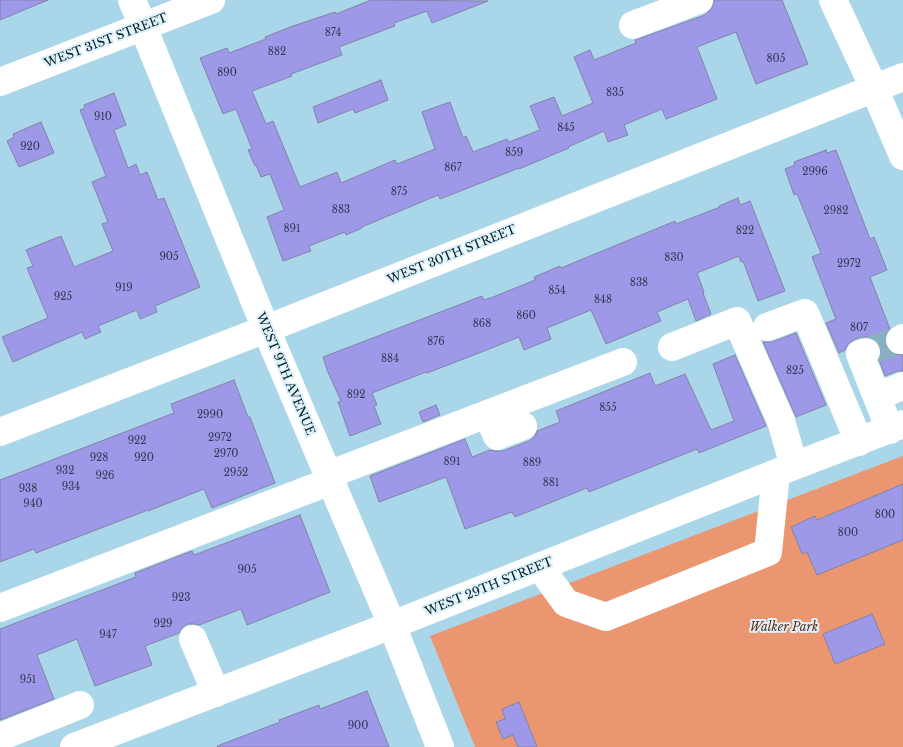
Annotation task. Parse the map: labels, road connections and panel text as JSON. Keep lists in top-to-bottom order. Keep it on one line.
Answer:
{"streets":{"street":["WEST 31ST STREET","WEST 30TH STREET","WEST 9TH AVENUE","WEST 29TH STREET"]},"crossings":[["WEST 31ST STREET","WEST 9TH AVENUE"],["WEST 30TH STREET","WEST 9TH AVENUE"],["WEST 9TH AVENUE","WEST 29TH STREET"]],"parks":["Walker Park"],"house_numbers":["874","882","805","890","835","910","845","920","859","867","2996","875","883","2982","891","822","905","830","2972","838","919","854","925","848","860","868","807","876","884","825","892","855","2990","2972","922","2970","928","920","891","889","932","2952","926","881","934","938","940","800","800","905","923","929","947","951","900"]}
